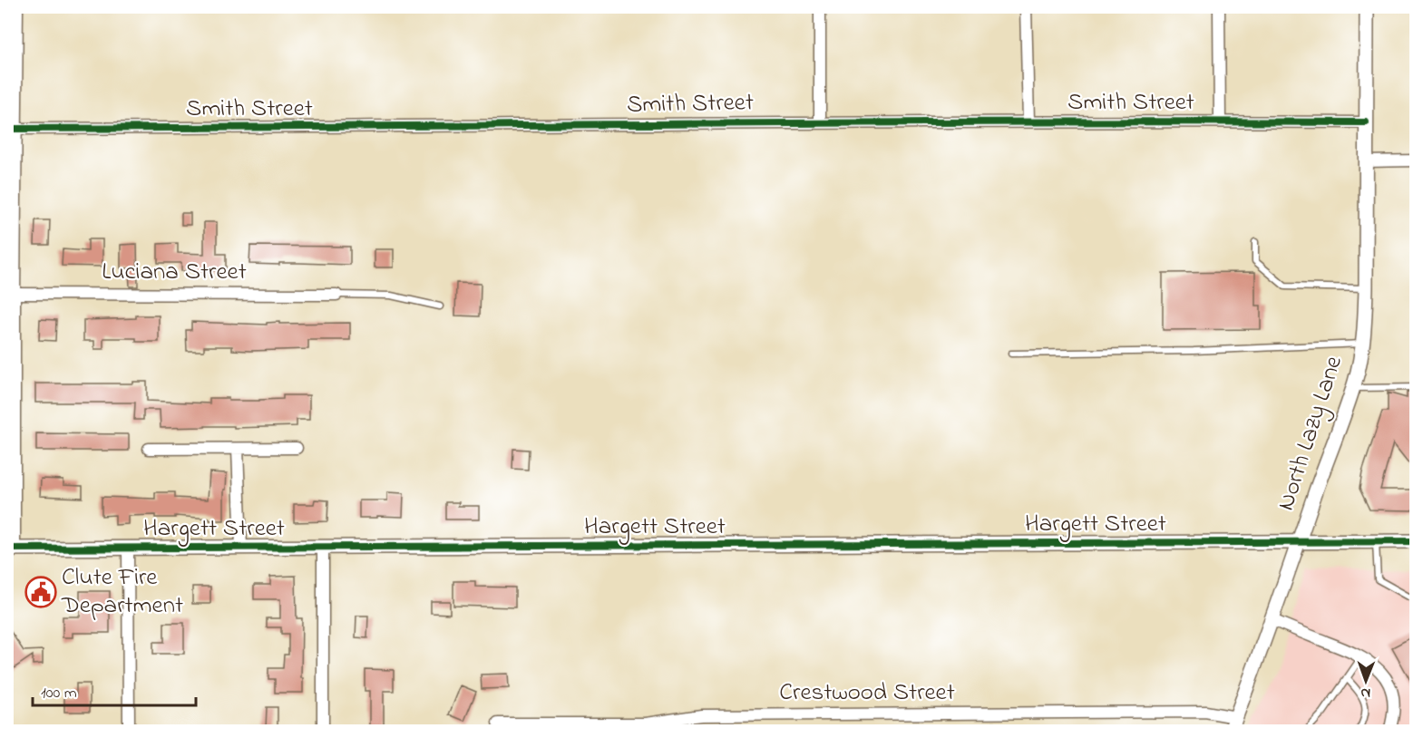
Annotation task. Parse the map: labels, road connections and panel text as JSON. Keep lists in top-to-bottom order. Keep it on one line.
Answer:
{"streets":{"street":["Smith Street","Luciana Street","North Lazy Lane","Hargett Street","Crestwood Street"]},"crossings":[["Smith Street","North Lazy Lane"],["North Lazy Lane","Hargett Street"],["North Lazy Lane","Crestwood Street"]],"places":{"public building":["Clute Fire Department"]},"scale_bar":"100 m","north":"bottom"}
